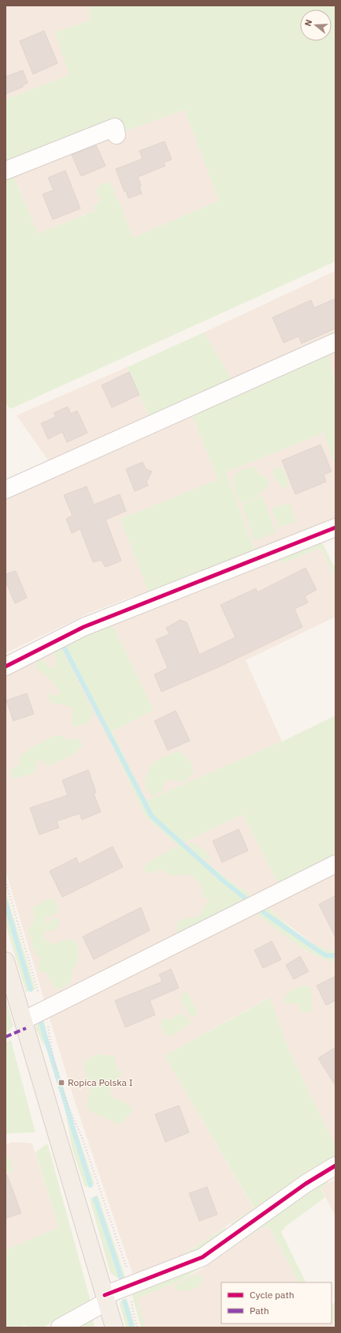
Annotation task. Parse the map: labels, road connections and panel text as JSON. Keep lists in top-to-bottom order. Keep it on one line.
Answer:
{"places":{"transit":["Ropica Polska I"]},"legend":["Cycle path","Path"],"north":"left"}
